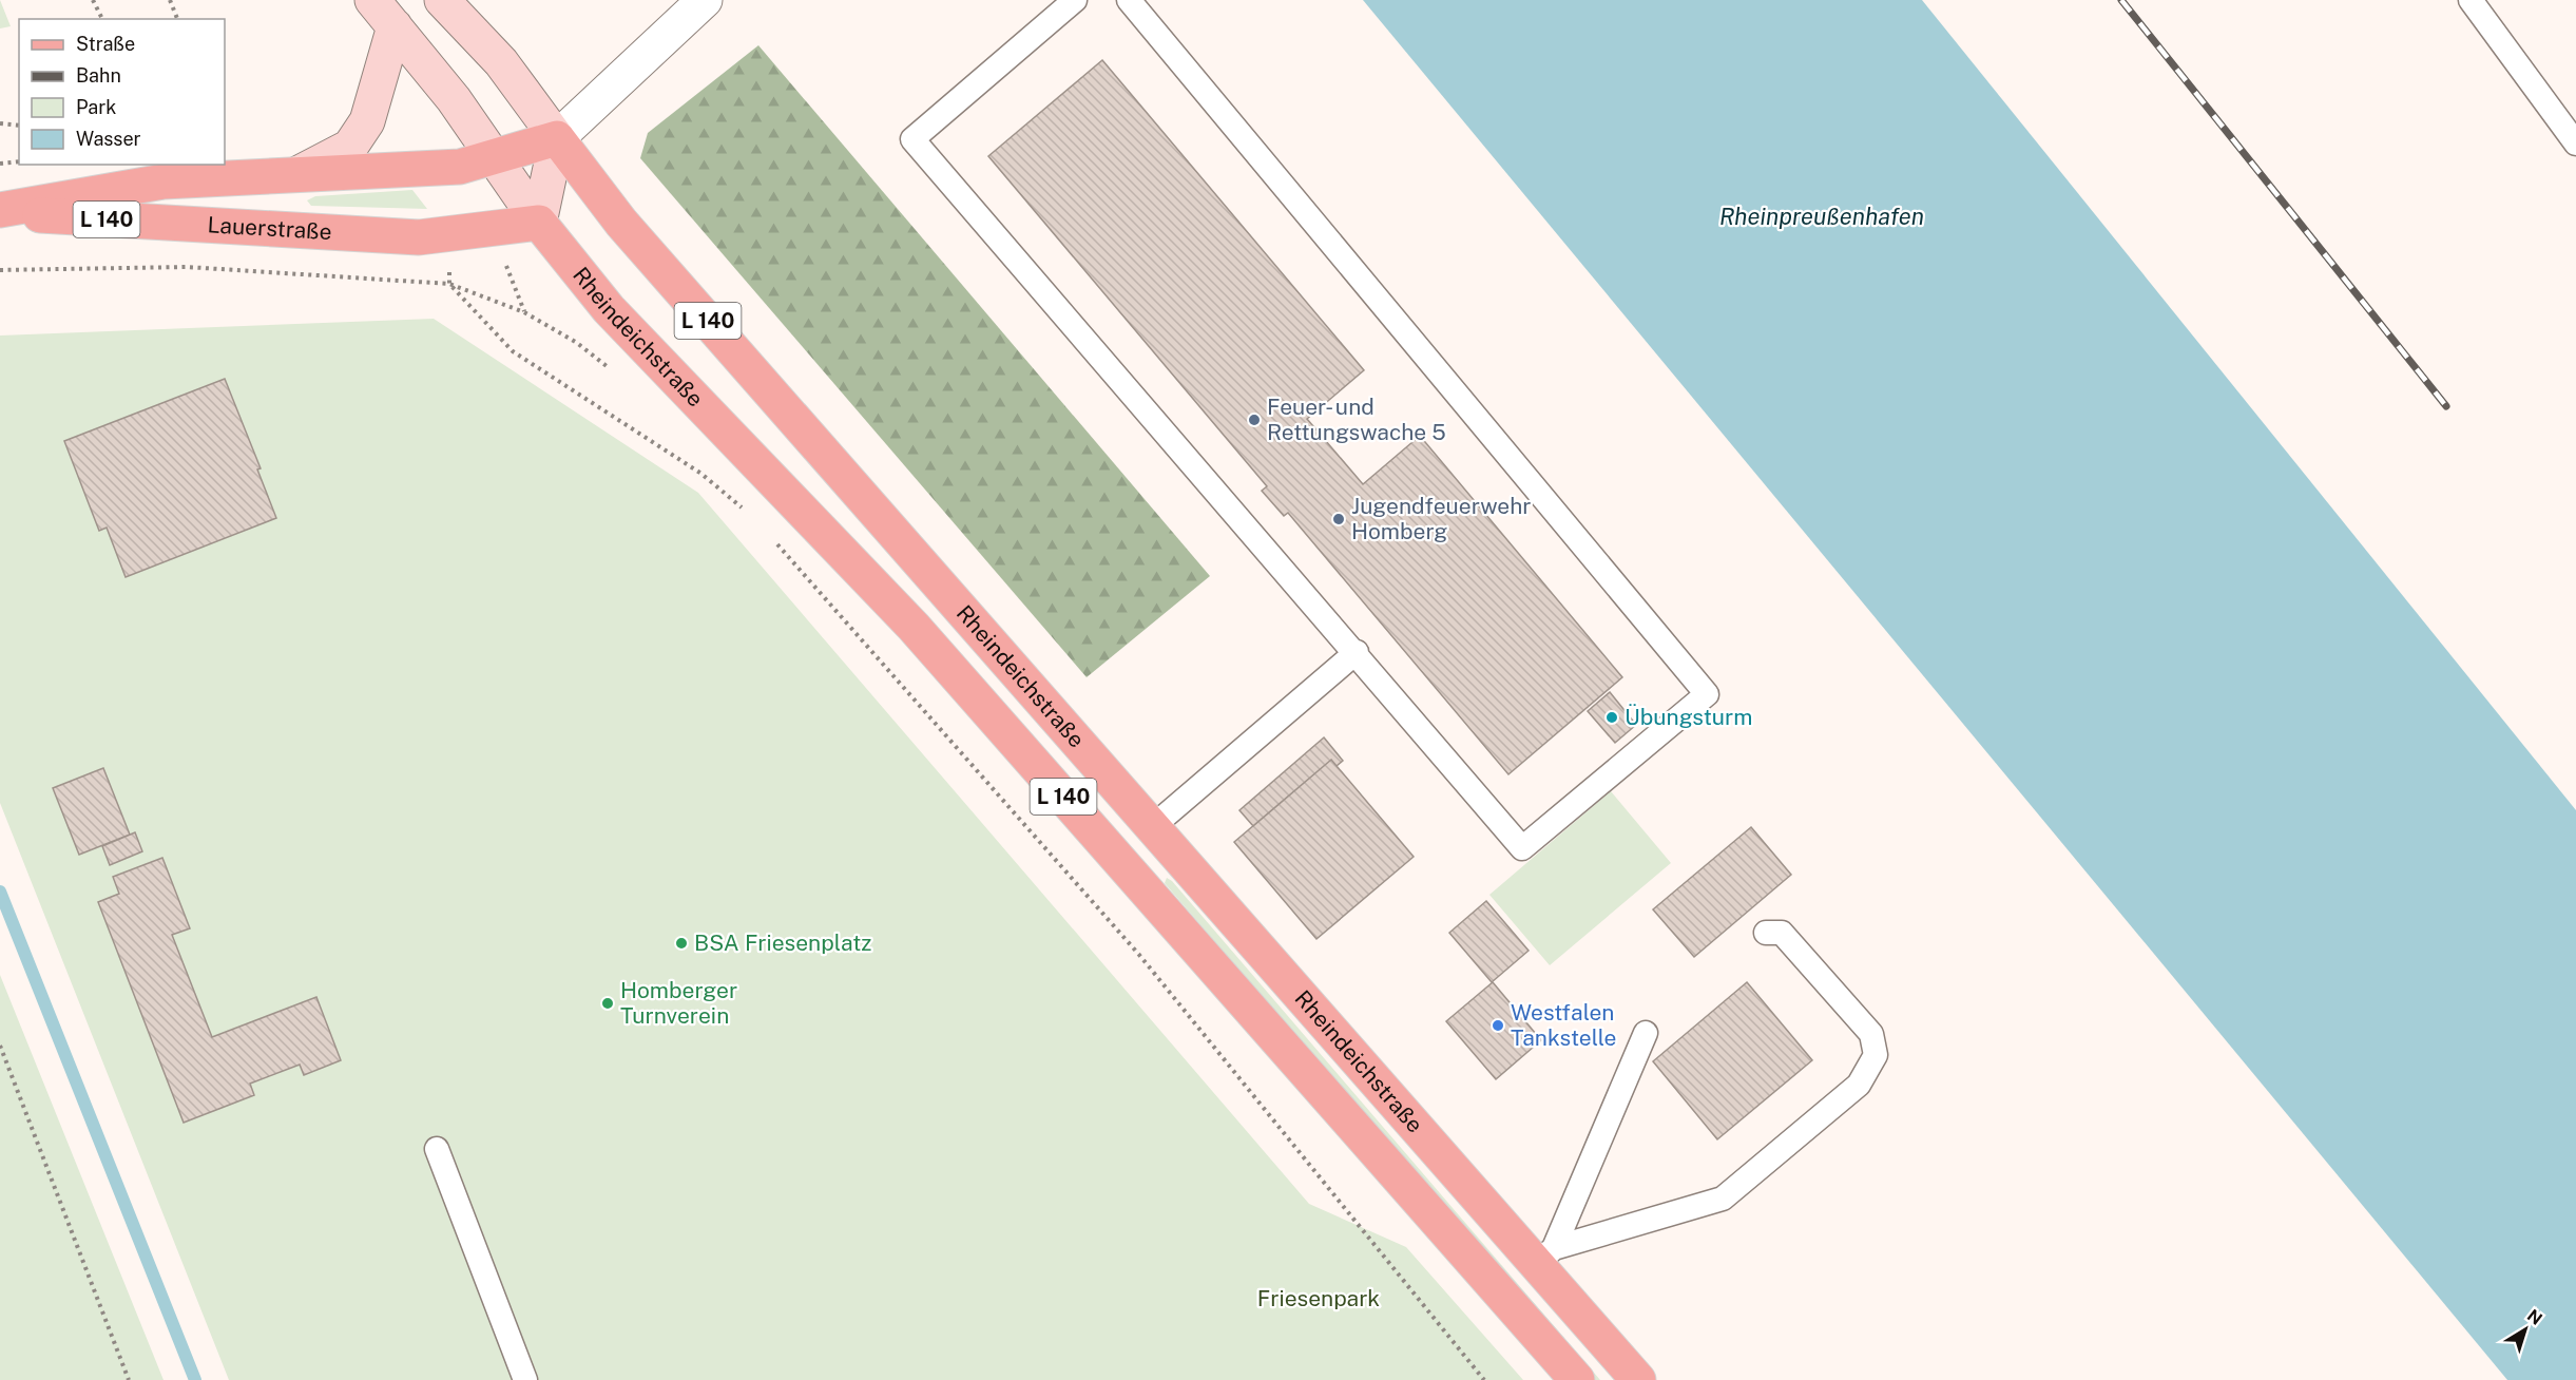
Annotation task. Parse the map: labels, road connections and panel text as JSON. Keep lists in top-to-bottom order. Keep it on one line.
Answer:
{"streets":{"main road":["L 140","Lauerstraße","Rheindeichstraße"]},"crossings":[["L 140","Lauerstraße"],["L 140","Rheindeichstraße"],["Lauerstraße","Rheindeichstraße"]],"water":["Rheinpreußenhafen"],"parks":["Friesenpark"],"places":["Feuer- und Rettungswache 5","Jugendfeuerwehr Homberg","Übungsturm","BSA Friesenplatz","Homberger Turnverein","Westfalen Tankstelle"],"legend":["Straße","Bahn","Park","Wasser"],"north":"top right"}
